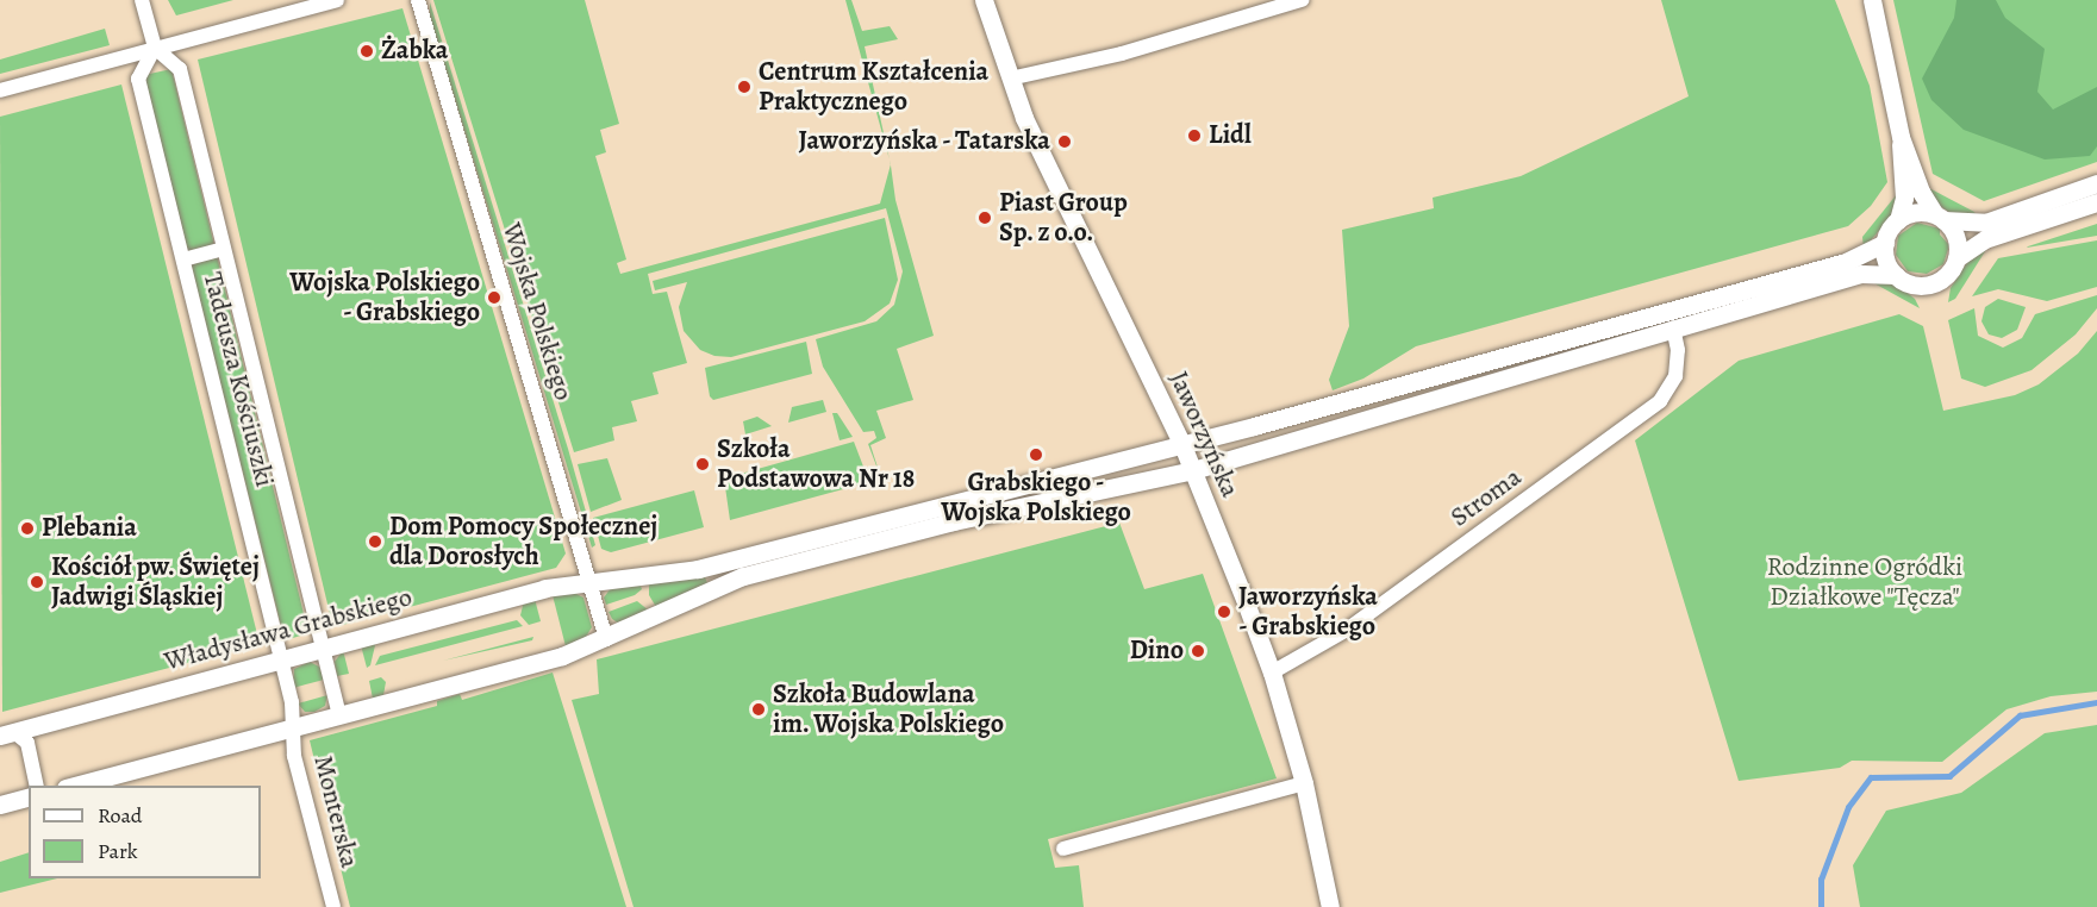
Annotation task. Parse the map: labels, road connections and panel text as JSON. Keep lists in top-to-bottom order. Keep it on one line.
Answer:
{"streets":{"street":["Wojska Polskiego","Tadeusza Kościuszki","Jaworzyńska","Stroma","Władysława Grabskiego","Monterska"]},"crossings":[["Wojska Polskiego","Władysława Grabskiego"],["Tadeusza Kościuszki","Władysława Grabskiego"],["Tadeusza Kościuszki","Monterska"],["Jaworzyńska","Stroma"],["Jaworzyńska","Władysława Grabskiego"]],"parks":["Rodzinne Ogródki Działkowe \"Tęcza\""],"places":["Żabka","Centrum Kształcenia Praktycznego","Lidl","Jaworzyńska - Tatarska","Piast Group Sp. z o.o.","Wojska Polskiego - Grabskiego","Grabskiego - Wojska Polskiego","Szkoła Podstawowa Nr 18","Plebania","Dom Pomocy Społecznej dla Dorosłych","Kościół pw. Świętej Jadwigi Śląskiej","Jaworzyńska - Grabskiego","Dino","Szkoła Budowlana im. Wojska Polskiego"],"legend":["Road","Park"]}
